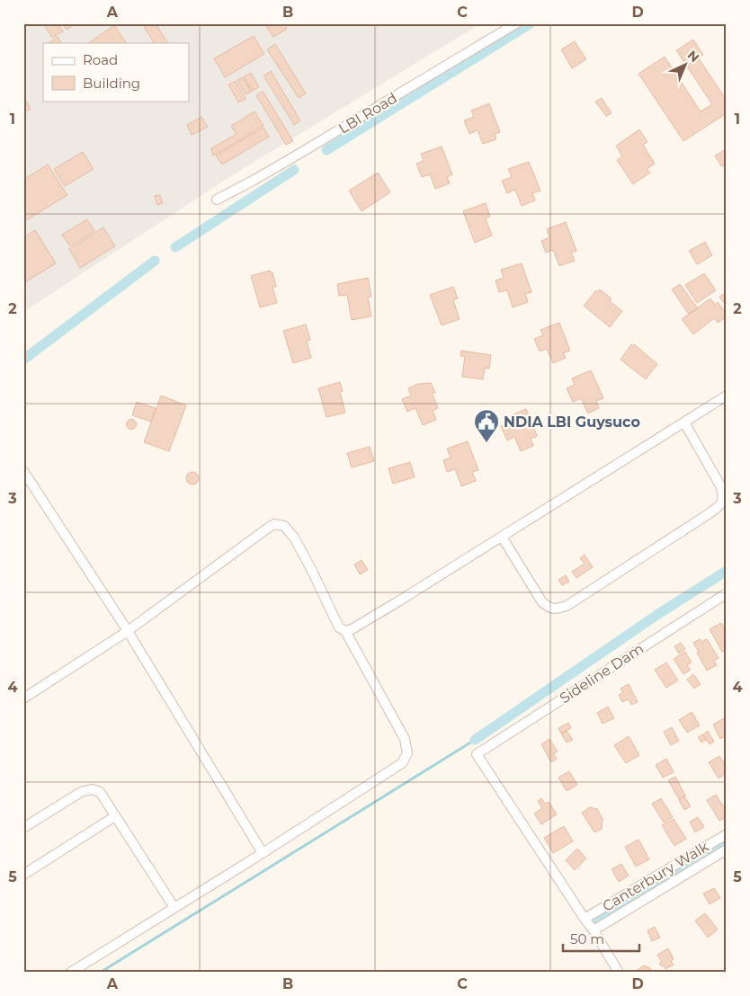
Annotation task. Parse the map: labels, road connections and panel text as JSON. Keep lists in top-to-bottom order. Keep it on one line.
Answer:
{"streets":{"street":["LBI Road","Sideline Dam","Canterbury Walk"]},"crossings":[["Sideline Dam","Canterbury Walk"]],"places":{"public building":["NDIA LBI Guysuco"]},"legend":["Road","Building"],"scale_bar":"50 m","north":"top right","grid":{"columns":["A","B","C","D"],"rows":["1","2","3","4","5"]}}
